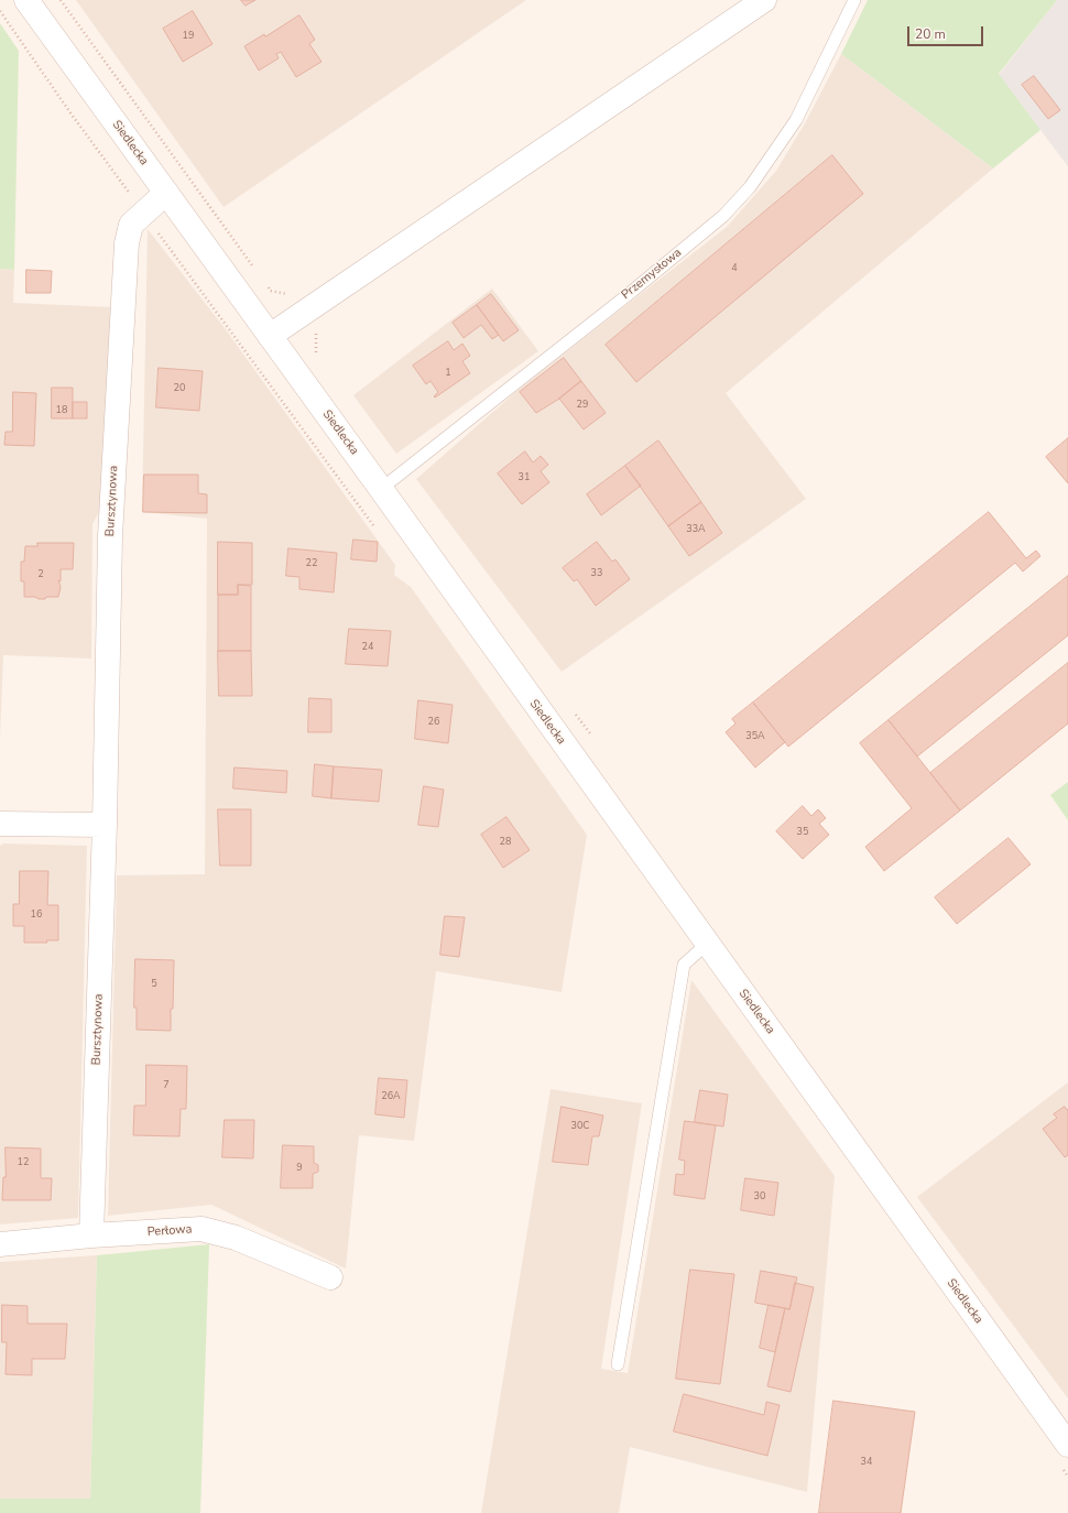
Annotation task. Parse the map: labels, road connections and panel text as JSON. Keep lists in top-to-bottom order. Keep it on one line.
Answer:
{"streets":{"street":["Siedlecka","Bursztynowa","Perłowa"],"lane":["Przemysłowa"]},"crossings":[["Siedlecka","Przemysłowa"],["Siedlecka","Bursztynowa"],["Bursztynowa","Perłowa"]],"house_numbers":["19","4","1","20","29","18","31","33A","22","33","2","24","26","35A","35","28","16","5","7","26A","30C","12","9","30","34"],"scale_bar":"20 m"}
